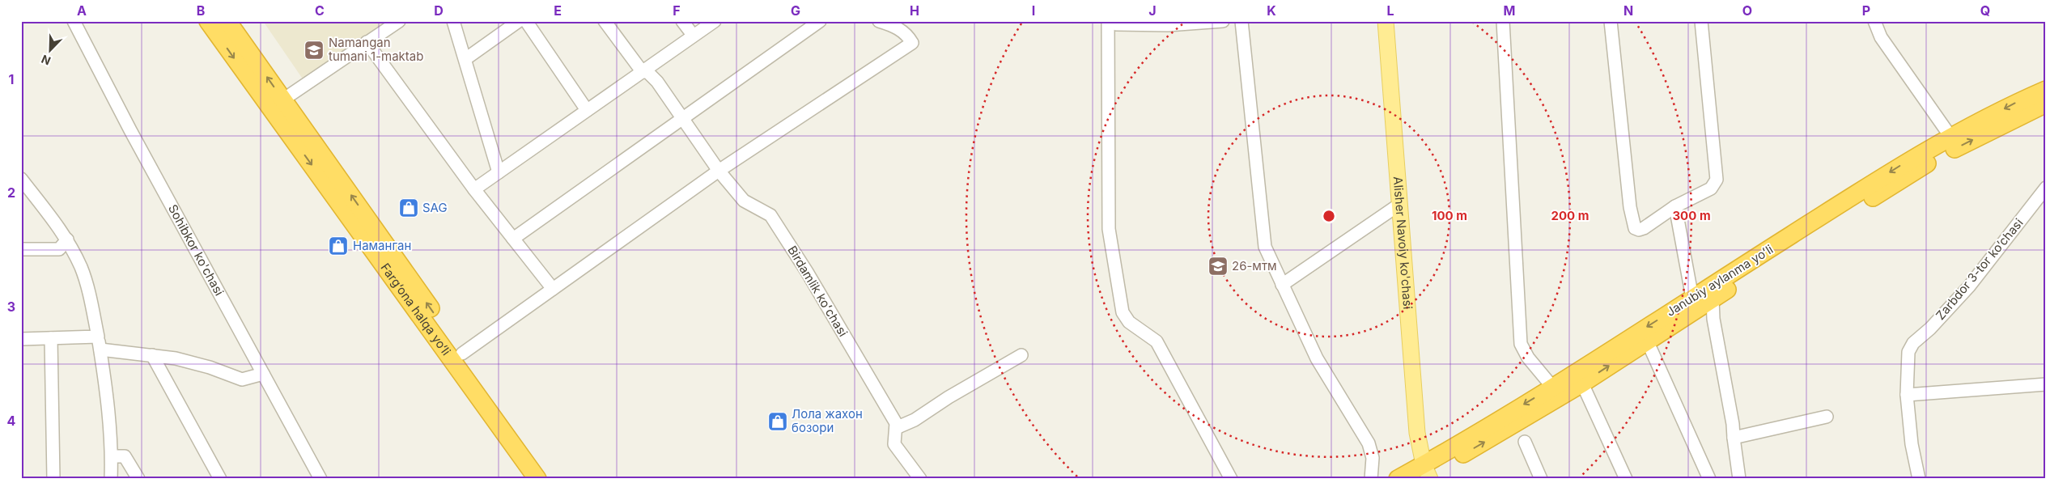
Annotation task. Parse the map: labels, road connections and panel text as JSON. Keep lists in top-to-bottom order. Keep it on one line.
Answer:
{"streets":{"highway":["Janubiy aylanma yoʻli","Farg‘ona halqa yo‘li"],"main road":["Alisher Navoiy ko'chasi"],"street":["Sohibkor ko'chasi","Zarbdor 3-tor koʼchasi","Birdamlik koʻchasi"]},"crossings":[["Alisher Navoiy ko'chasi","Janubiy aylanma yoʻli"]],"places":{"school or university":["Namangan tumani 1-maktab","26-мтм"],"shop":["SAG","Наманган","Лола жахон бозори"]},"north":"bottom left","grid":{"columns":["A","B","C","D","E","F","G","H","I","J","K","L","M","N","O","P","Q"],"rows":["1","2","3","4"]},"rings":["100 m","200 m","300 m"]}
